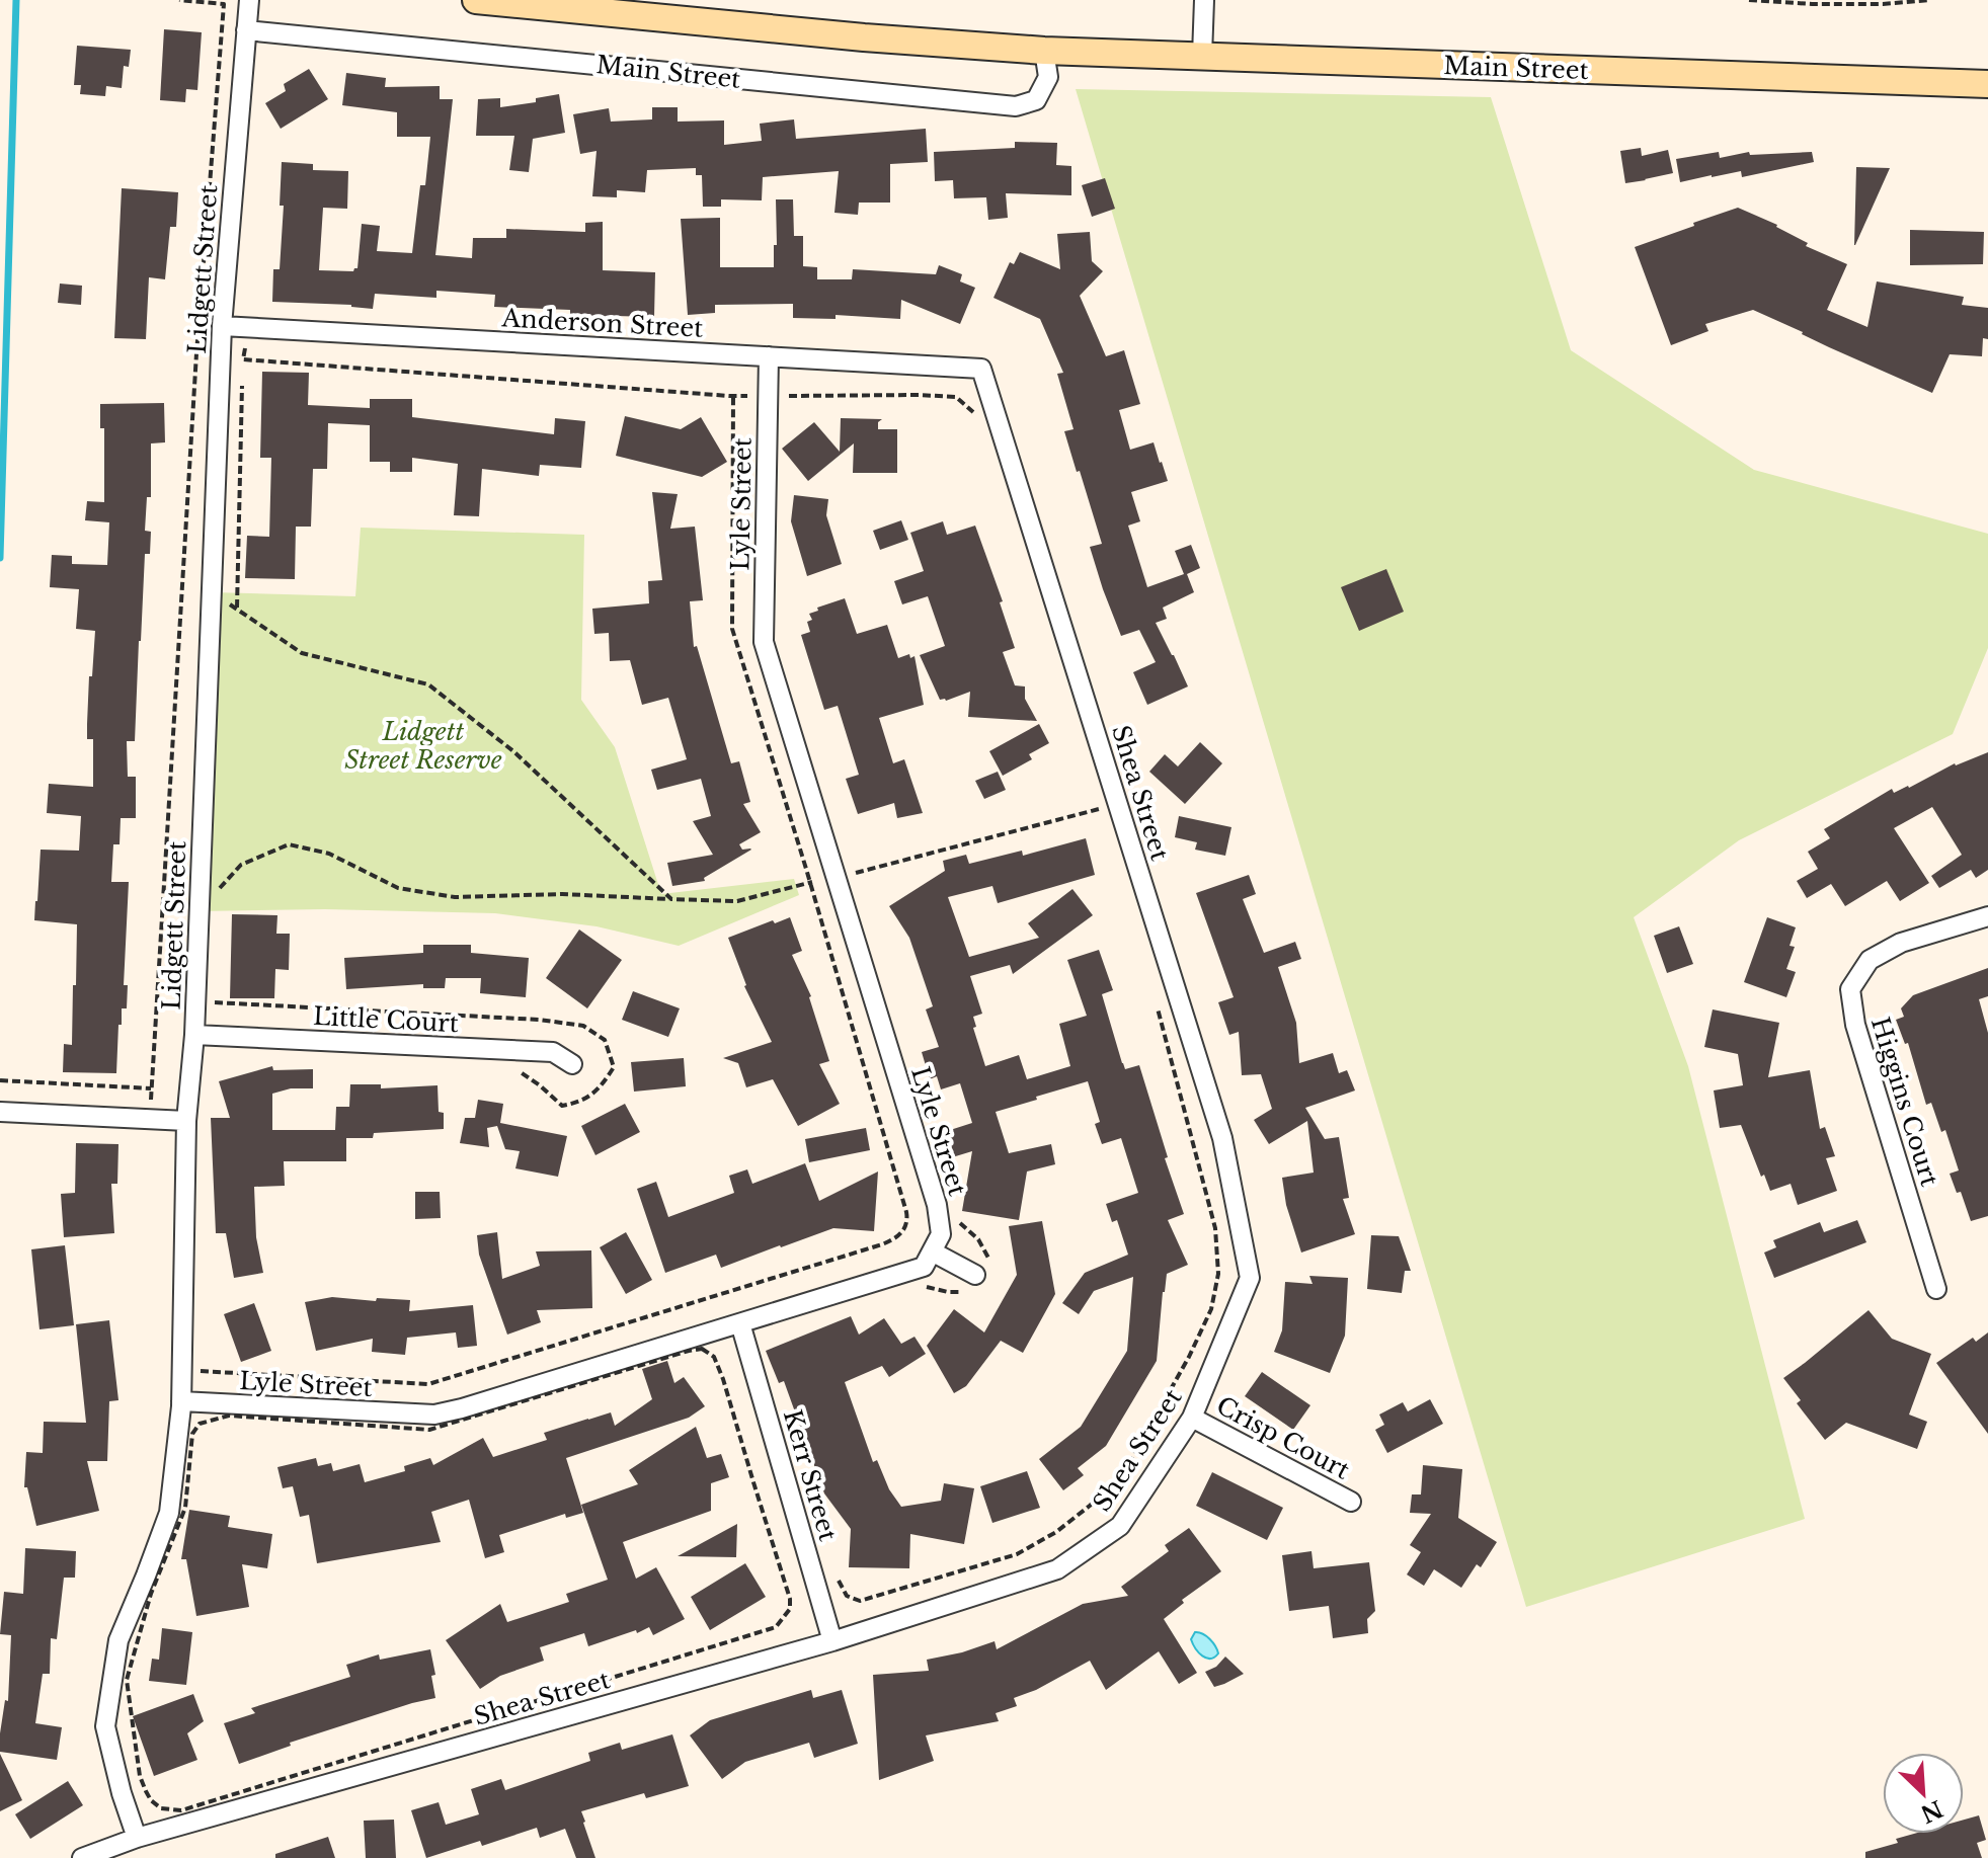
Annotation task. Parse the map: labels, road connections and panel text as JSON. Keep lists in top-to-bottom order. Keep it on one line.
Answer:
{"streets":{"main road":["Main Street"],"street":["Lidgett Street","Anderson Street","Lyle Street","Shea Street","Little Court","Higgins Court","Crisp Court","Kerr Street"]},"crossings":[["Main Street","Lidgett Street"],["Lidgett Street","Anderson Street"],["Lidgett Street","Lyle Street"],["Lidgett Street","Shea Street"],["Lidgett Street","Little Court"],["Anderson Street","Lyle Street"],["Anderson Street","Shea Street"],["Lyle Street","Kerr Street"],["Shea Street","Crisp Court"],["Shea Street","Kerr Street"]],"parks":["Lidgett Street Reserve"],"north":"bottom right"}
